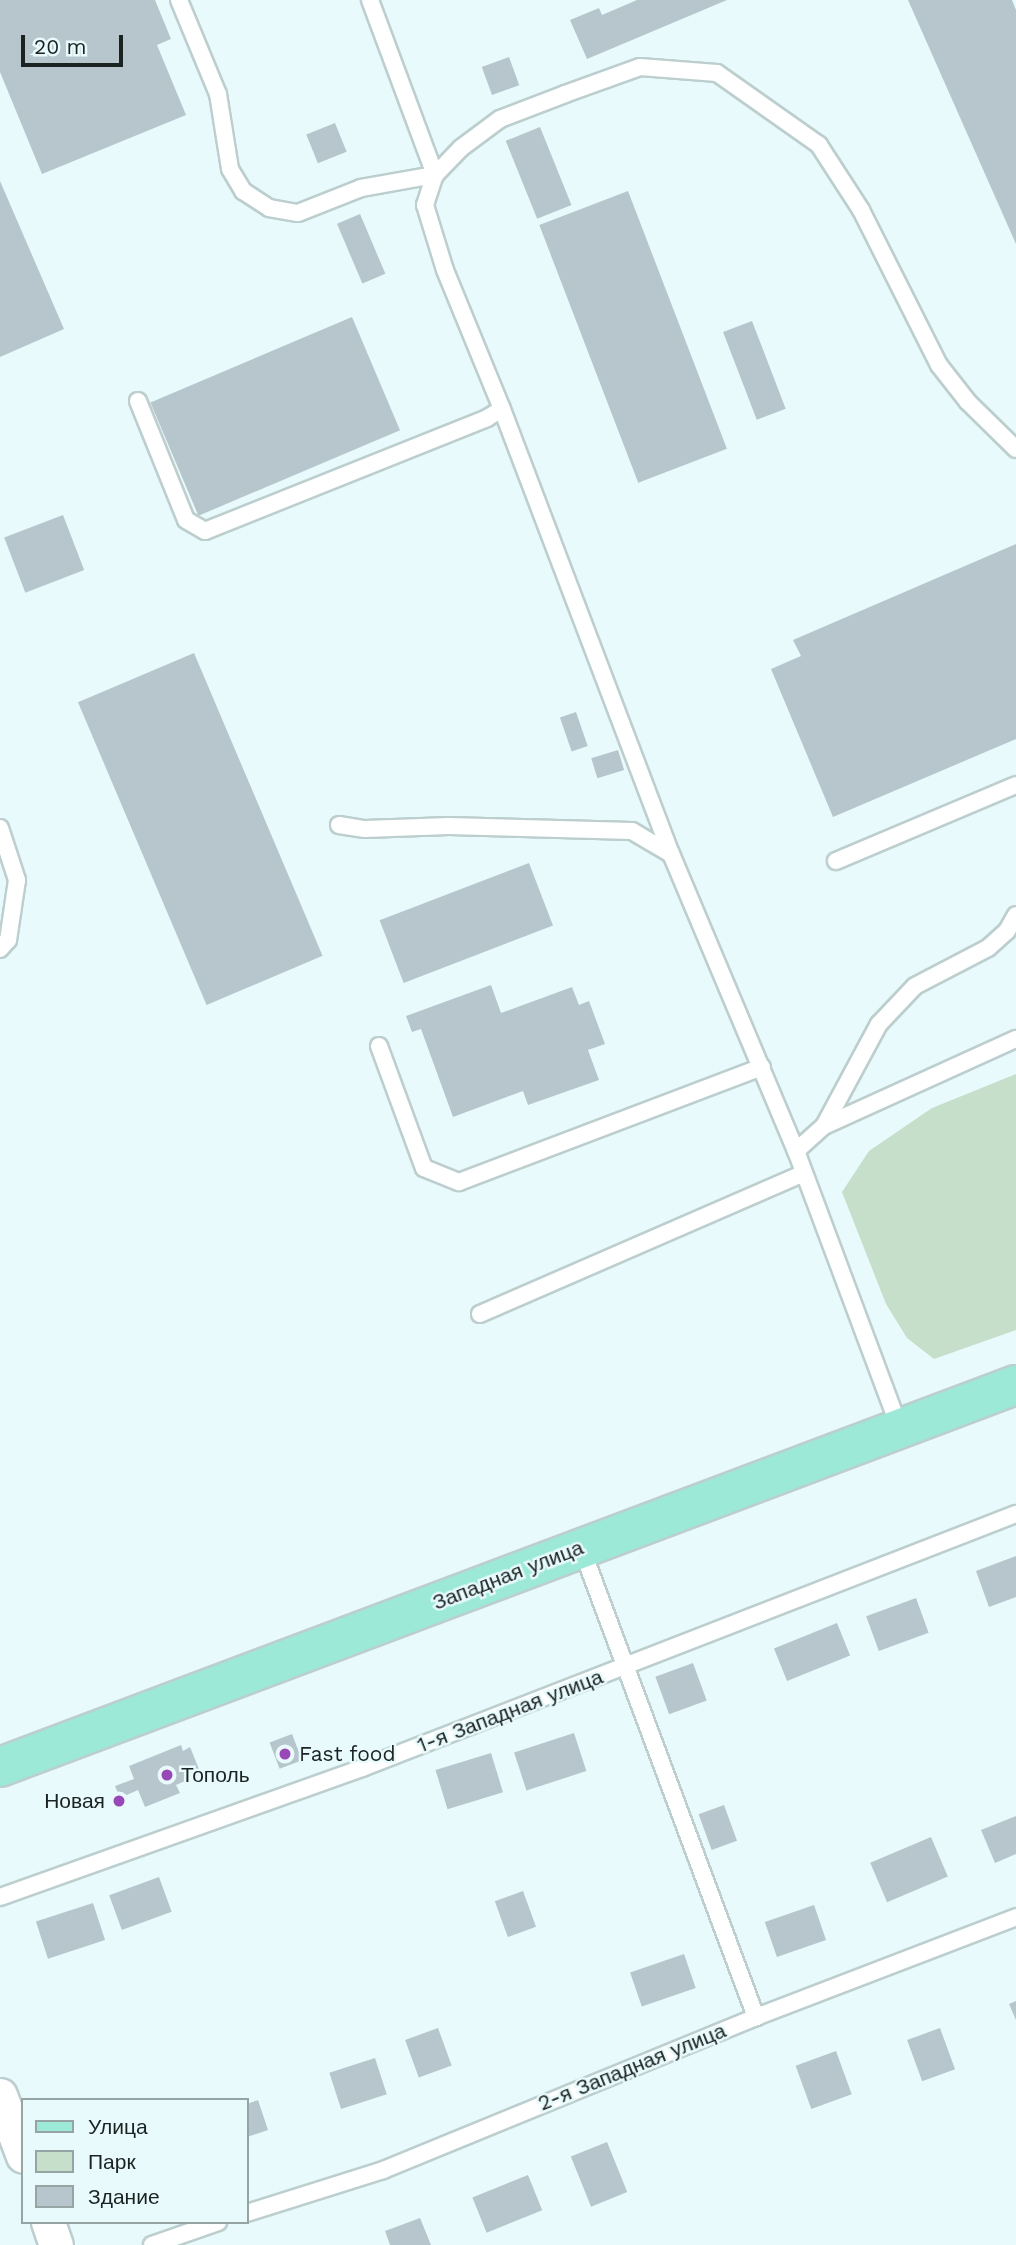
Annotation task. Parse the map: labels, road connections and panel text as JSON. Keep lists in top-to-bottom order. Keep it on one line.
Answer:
{"streets":{"main road":["Западная улица"],"lane":["1-я Западная улица","2-я Западная улица"]},"places":["Fast food","Тополь","Новая"],"legend":["Улица","Парк","Здание"],"scale_bar":"20 m"}
